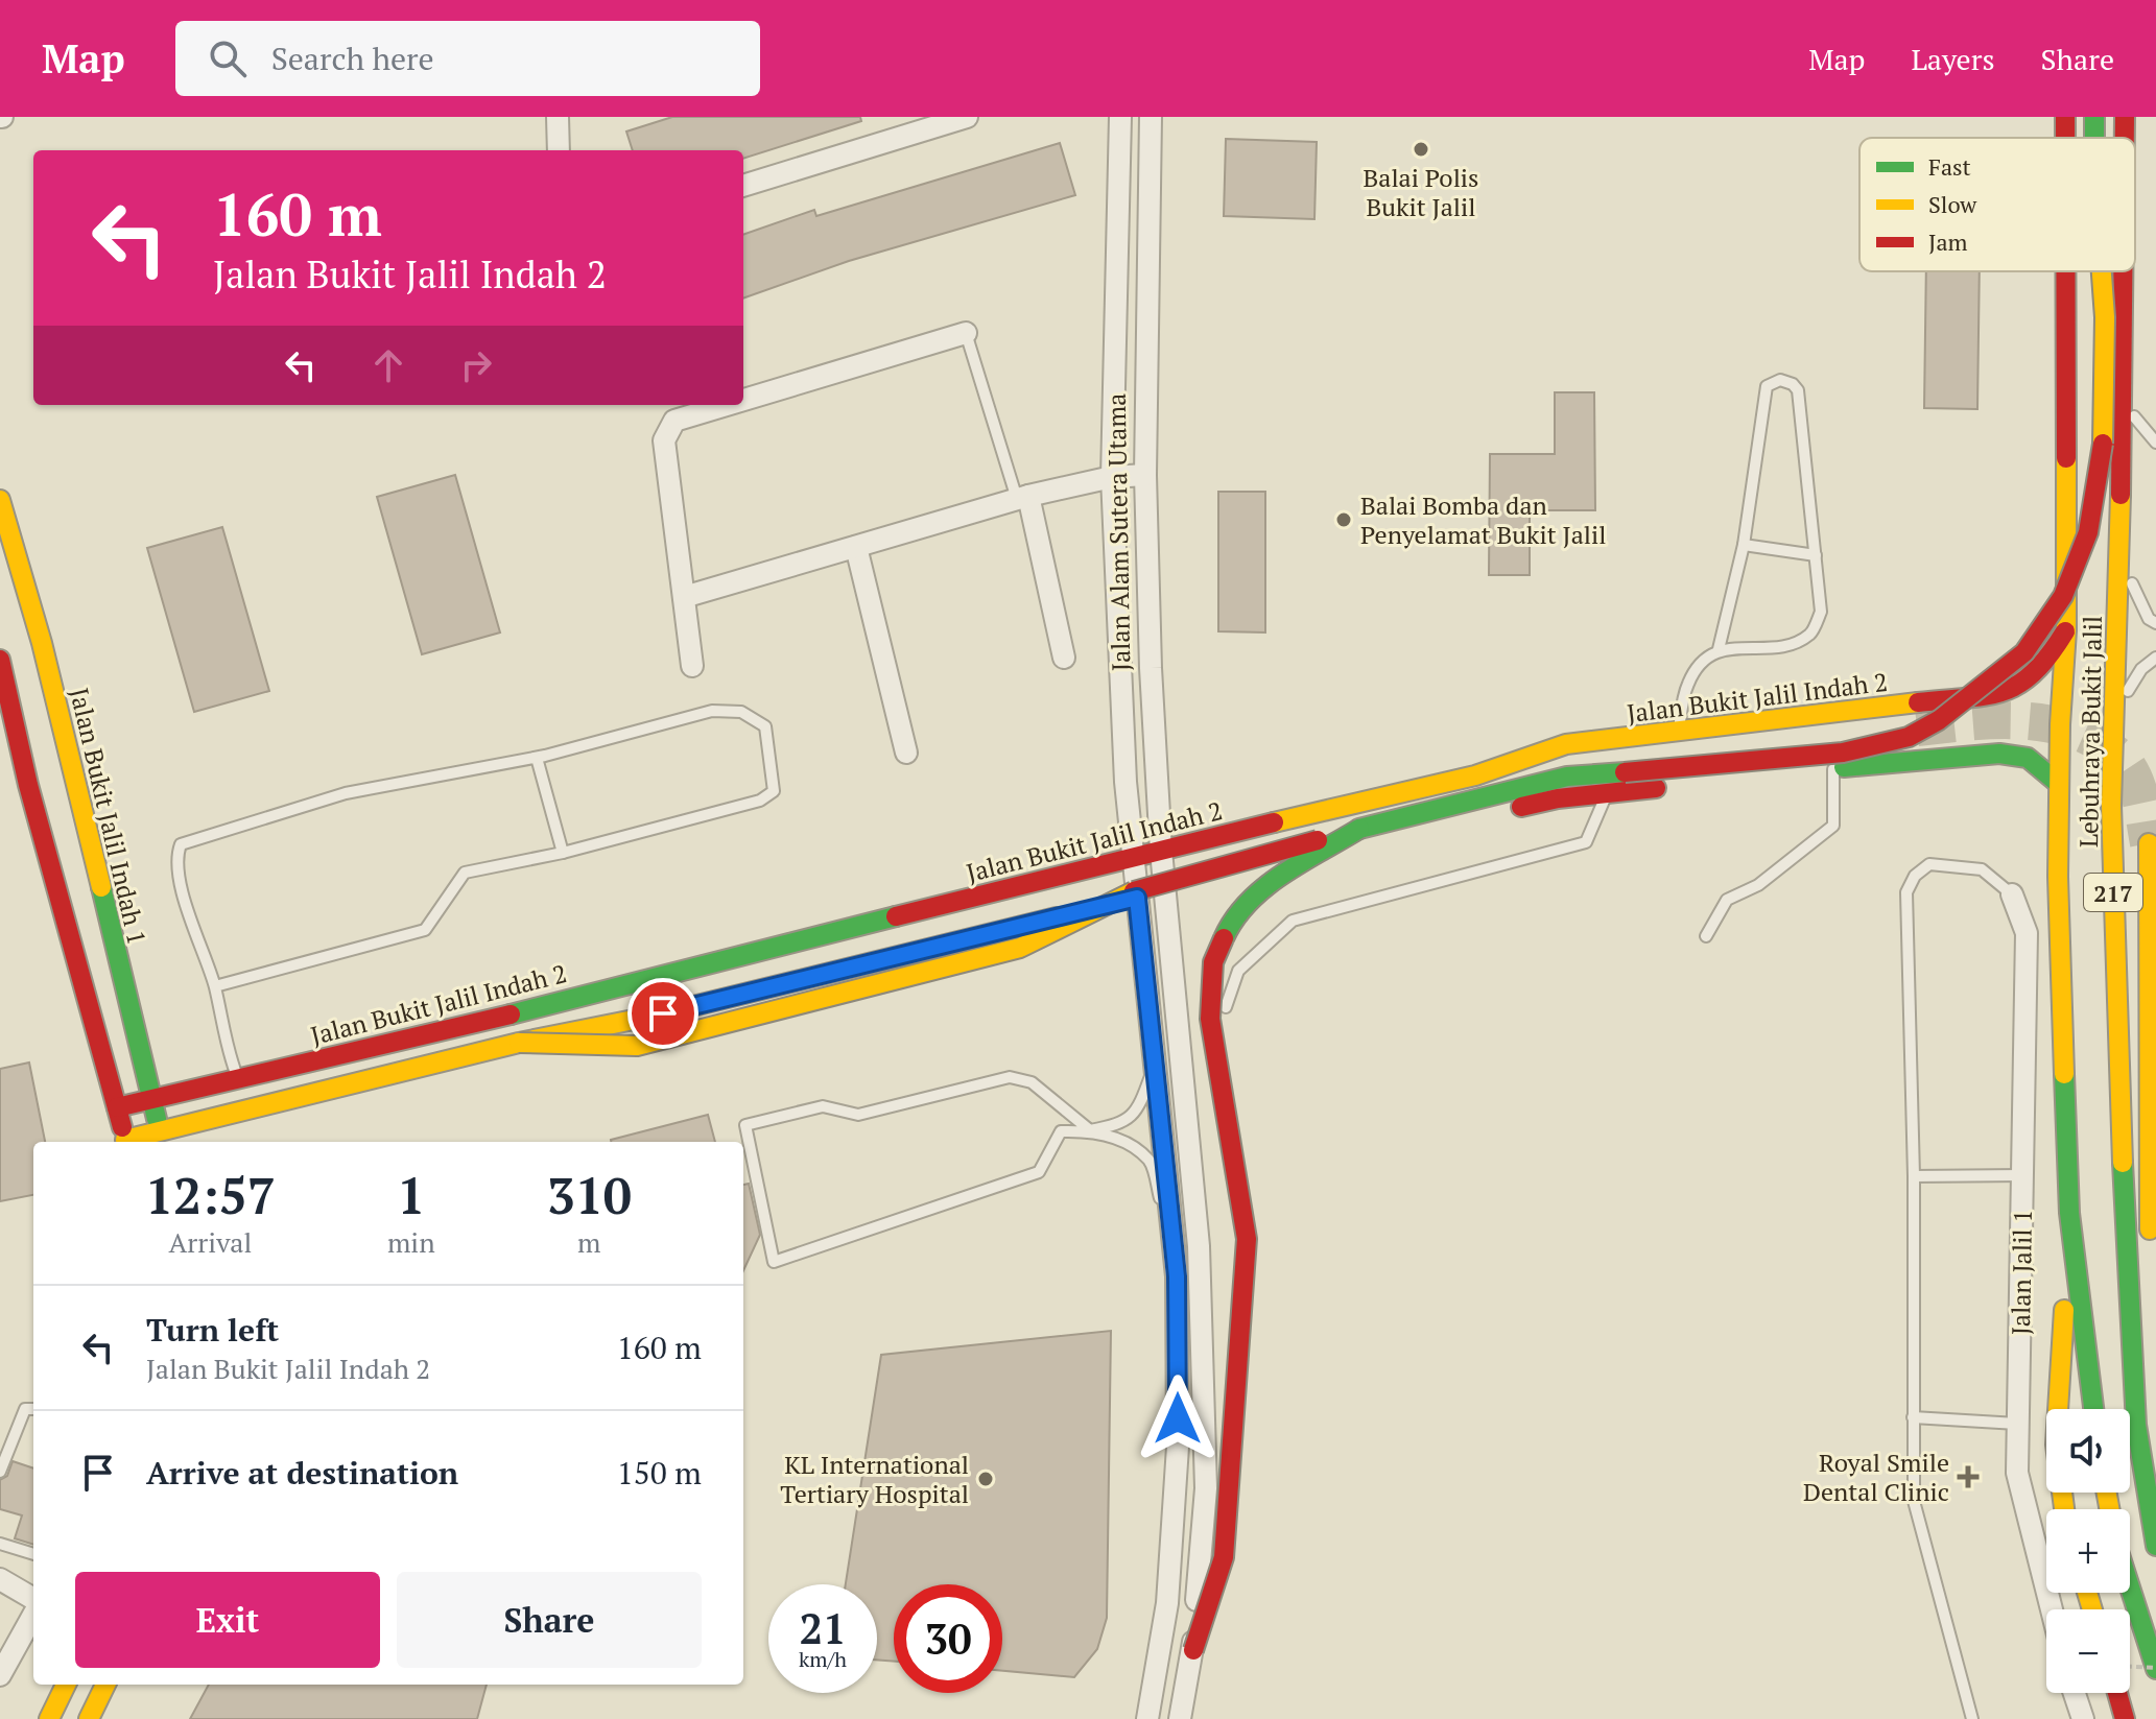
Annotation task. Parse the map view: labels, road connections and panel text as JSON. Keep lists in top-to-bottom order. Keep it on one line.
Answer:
{"streets":{"main road":["Jalan Bukit Jalil Indah 2","Lebuhraya Bukit Jalil","Jalan Bukit Jalil Indah 1","217"],"street":["Jalan Alam Sutera Utama","Jalan Jalil 1"]},"crossings":[["Jalan Alam Sutera Utama","Jalan Bukit Jalil Indah 2"],["Jalan Bukit Jalil Indah 2","Lebuhraya Bukit Jalil"],["Jalan Bukit Jalil Indah 2","Jalan Bukit Jalil Indah 1"]],"places":{"other":["Balai Polis Bukit Jalil","Balai Bomba dan Penyelamat Bukit Jalil","KL International Tertiary Hospital"],"health":["Royal Smile Dental Clinic"]},"legend":["Fast","Slow","Jam"],"page":{"header":"Map","search":"Search here","nav":["Map","Layers","Share"],"turn":["160 m","Jalan Bukit Jalil Indah 2"],"eta":["12:57","Arrival","1","min","310","m"],"list":[{"name":"Turn left","note":"Jalan Bukit Jalil Indah 2","value":"160 m"},{"name":"Arrive at destination","value":"150 m"}],"map_buttons":["+","−"],"buttons":["Exit","Share"],"speed":"21 km/h","limit":"30"}}
